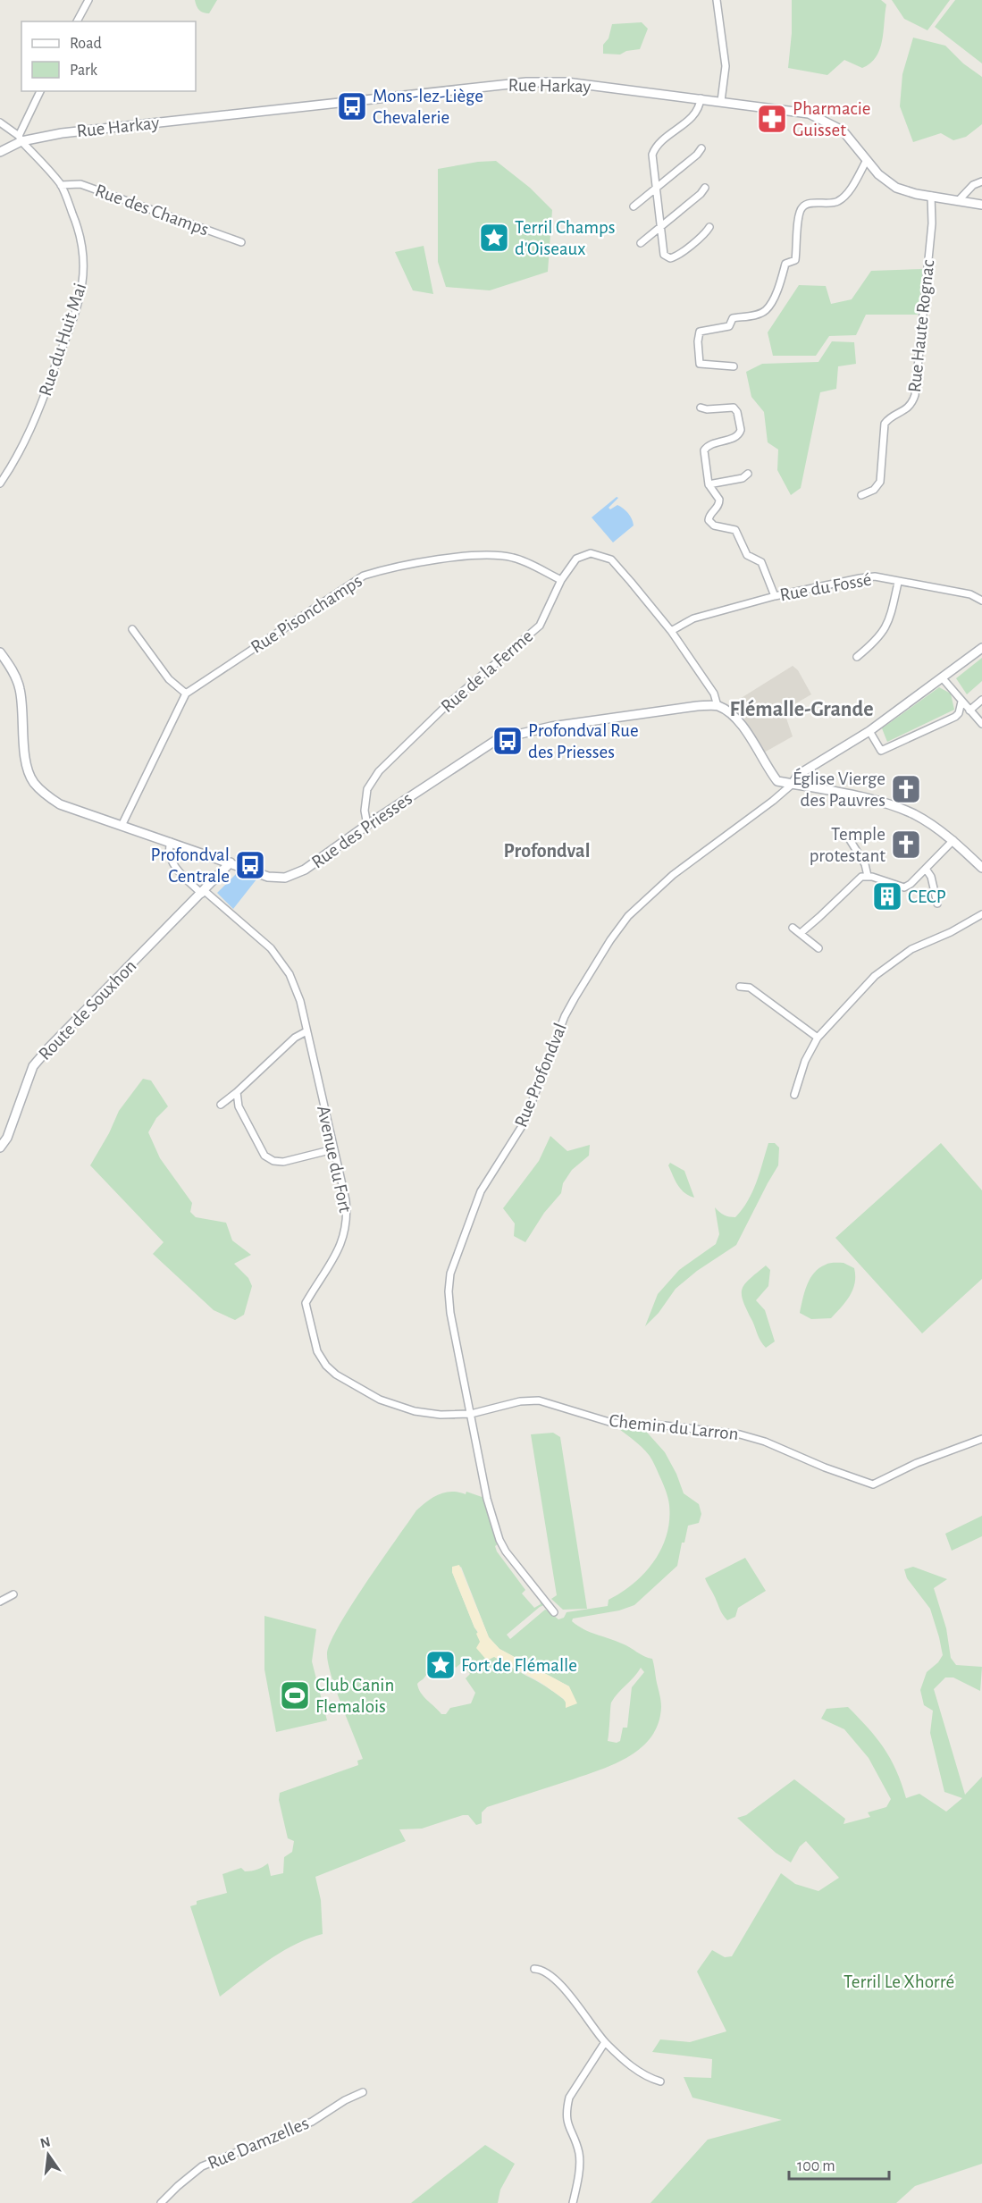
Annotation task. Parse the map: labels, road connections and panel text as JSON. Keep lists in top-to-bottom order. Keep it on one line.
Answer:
{"streets":{"street":["Rue Harkay","Rue des Champs","Rue Haute Rognac","Rue du Huit Mai","Rue du Fossé","Rue Pisonchamps","Rue de la Ferme","Rue des Priesses","Route de Souxhon","Rue Profondval","Avenue du Fort","Chemin du Larron","Rue Damzelles"]},"crossings":[["Rue Harkay","Rue du Huit Mai"],["Rue des Champs","Rue du Huit Mai"],["Rue du Fossé","Rue de la Ferme"],["Rue Pisonchamps","Rue de la Ferme"],["Rue de la Ferme","Rue des Priesses"],["Rue des Priesses","Route de Souxhon"],["Rue des Priesses","Avenue du Fort"],["Route de Souxhon","Avenue du Fort"],["Rue Profondval","Avenue du Fort"],["Rue Profondval","Chemin du Larron"],["Avenue du Fort","Chemin du Larron"]],"districts":["Flémalle-Grande","Profondval"],"parks":["Terril Le Xhorré"],"places":{"bus stop":["Mons-lez-Liège Chevalerie","Profondval Rue des Priesses","Profondval Centrale"],"pharmacy":["Pharmacie Guisset"],"place":["Terril Champs d'Oiseaux","Fort de Flémalle"],"church":["Église Vierge des Pauvres","Temple protestant"],"building":["CECP"],"sports":["Club Canin Flemalois"]},"legend":["Road","Park"],"scale_bar":"100 m","north":"top"}
